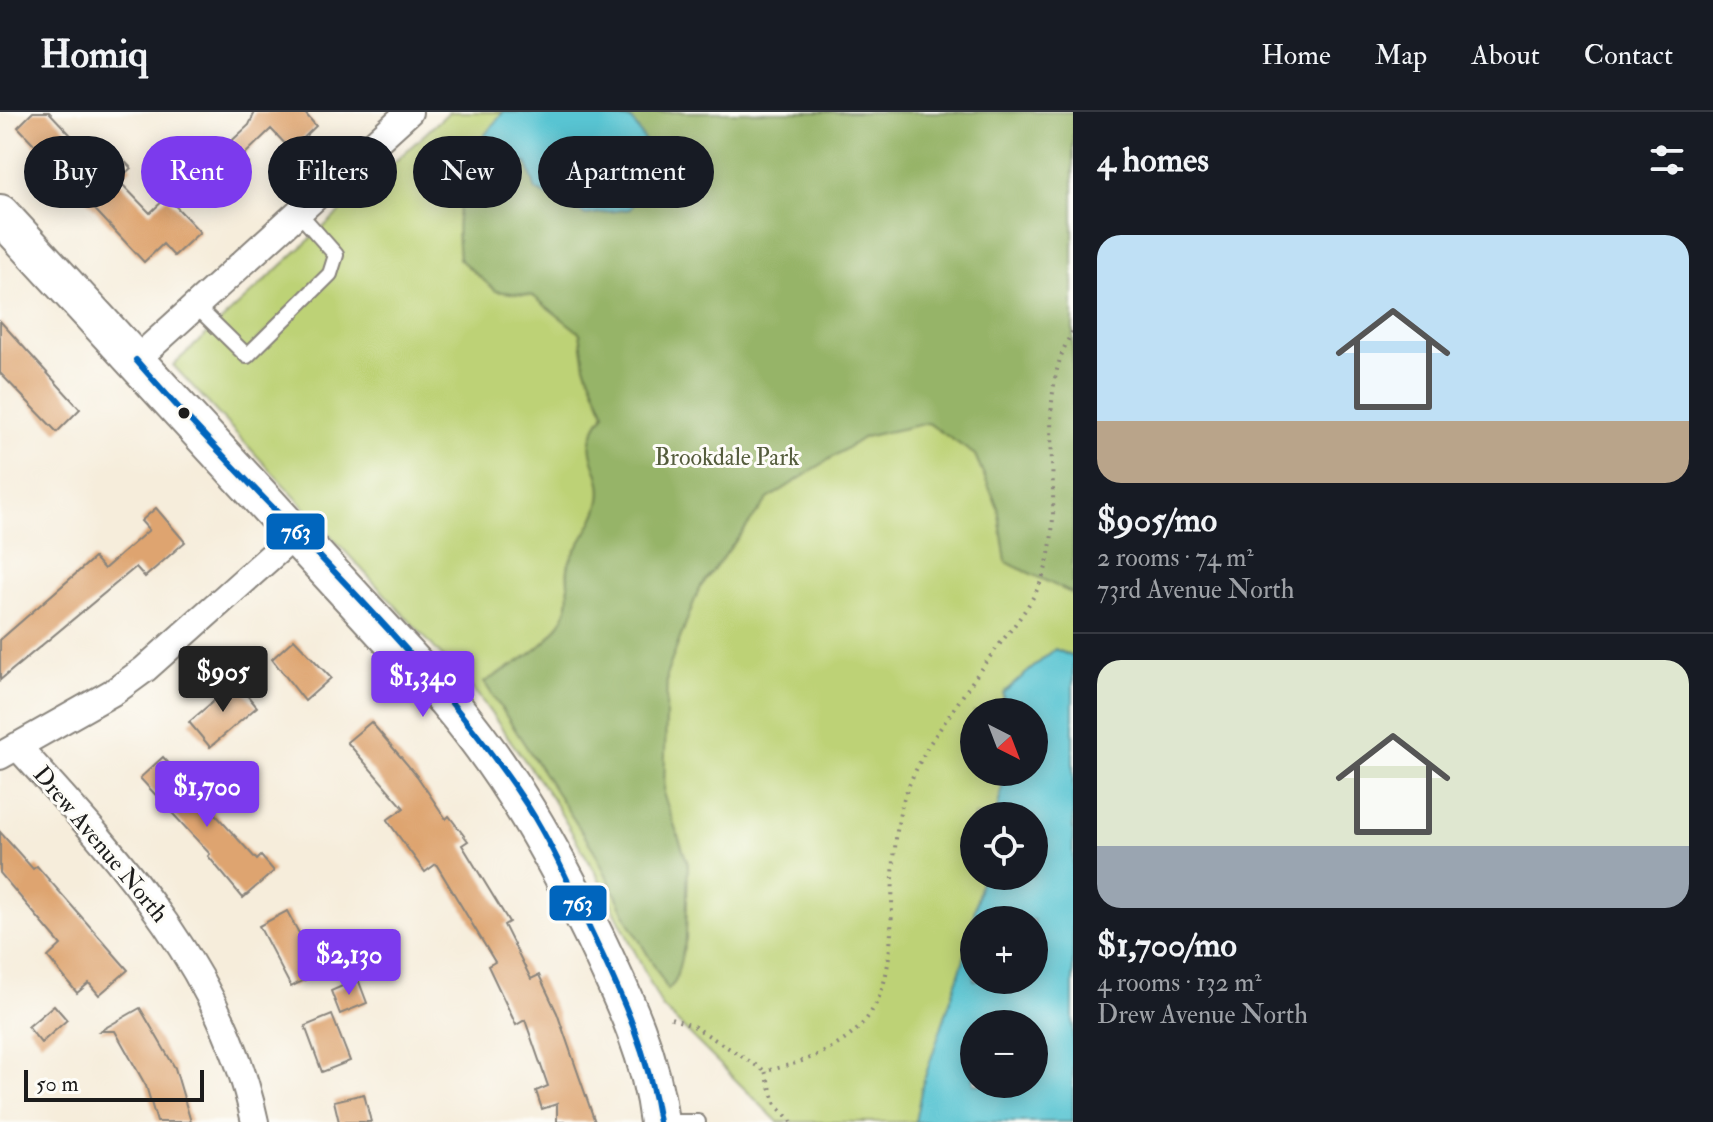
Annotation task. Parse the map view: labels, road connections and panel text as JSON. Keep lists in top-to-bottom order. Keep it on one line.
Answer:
{"streets":{"street":["Drew Avenue North"]},"parks":["Brookdale Park"],"lines":["transit line 763"],"scale_bar":"50 m","north":"bottom right","page":{"header":"Homiq","nav":["Home","Map","About","Contact"],"heading":"4 homes","chip":["Buy","Rent","Filters","New","Apartment"],"list":[{"name":"$905/mo","note":"2 rooms · 74 m² · 73rd Avenue North"},{"name":"$1,700/mo","note":"4 rooms · 132 m² · Drew Avenue North"}],"price":["$905","$1,340","$1,700","$2,130"],"map_buttons":["+","−"],"scale":"50 m"}}
